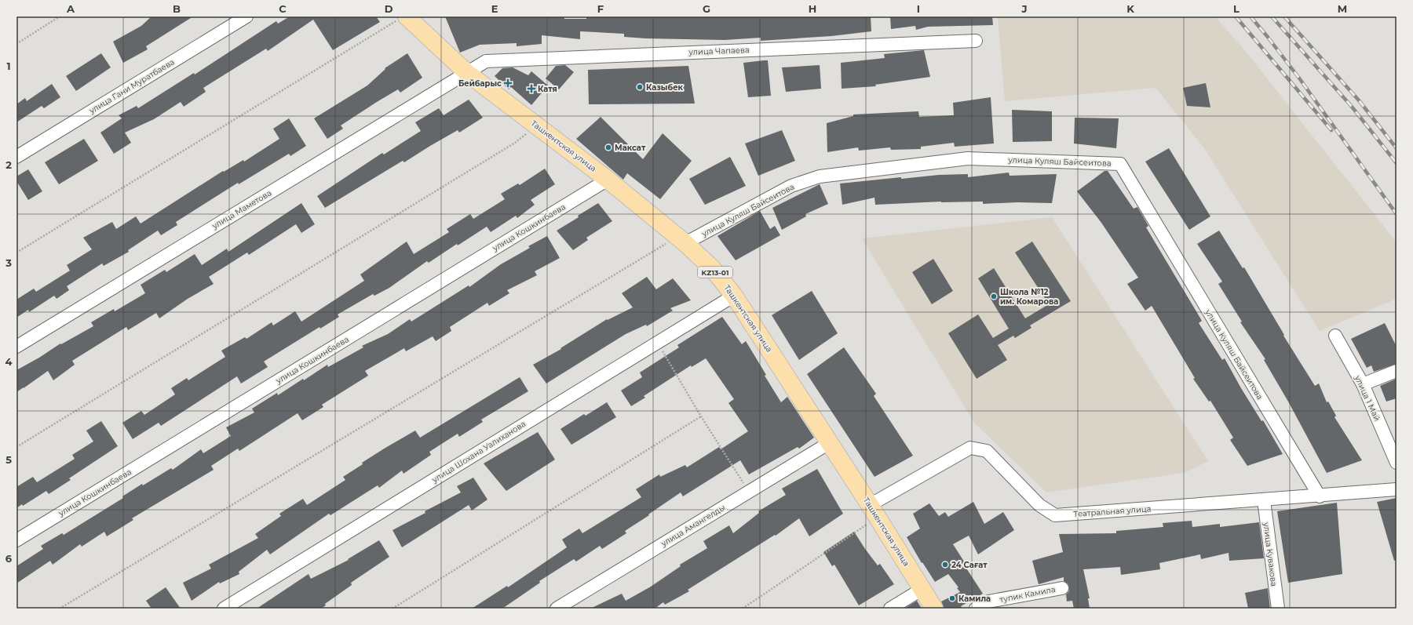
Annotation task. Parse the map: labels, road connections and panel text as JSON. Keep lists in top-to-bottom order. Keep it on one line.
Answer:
{"streets":{"main road":["Ташкентская улица","KZ13-01"],"street":["улица Чапаева","улица Гани Муратбаева","улица Куляш Байсеитова","улица Маметова","улица Кошкинбаева","улица 1 Май","улица Шохана Уалиханова","Театральная улица","улица Амангелды","улица Кувакова","тупик Камила"]},"crossings":[["улица Чапаева","Ташкентская улица"],["улица Чапаева","улица Маметова"],["Ташкентская улица","улица Куляш Байсеитова"],["Ташкентская улица","улица Маметова"],["Ташкентская улица","улица Кошкинбаева"],["Ташкентская улица","улица Шохана Уалиханова"],["Ташкентская улица","Театральная улица"],["Ташкентская улица","улица Амангелды"],["улица Куляш Байсеитова","Театральная улица"],["Театральная улица","улица Кувакова"]],"places":{"health":["Бейбарыс","Катя"],"other":["Казыбек","Максат","Школа №12 им. Комарова","24 Сағат","Камила"]},"grid":{"columns":["A","B","C","D","E","F","G","H","I","J","K","L","M"],"rows":["1","2","3","4","5","6"]}}
